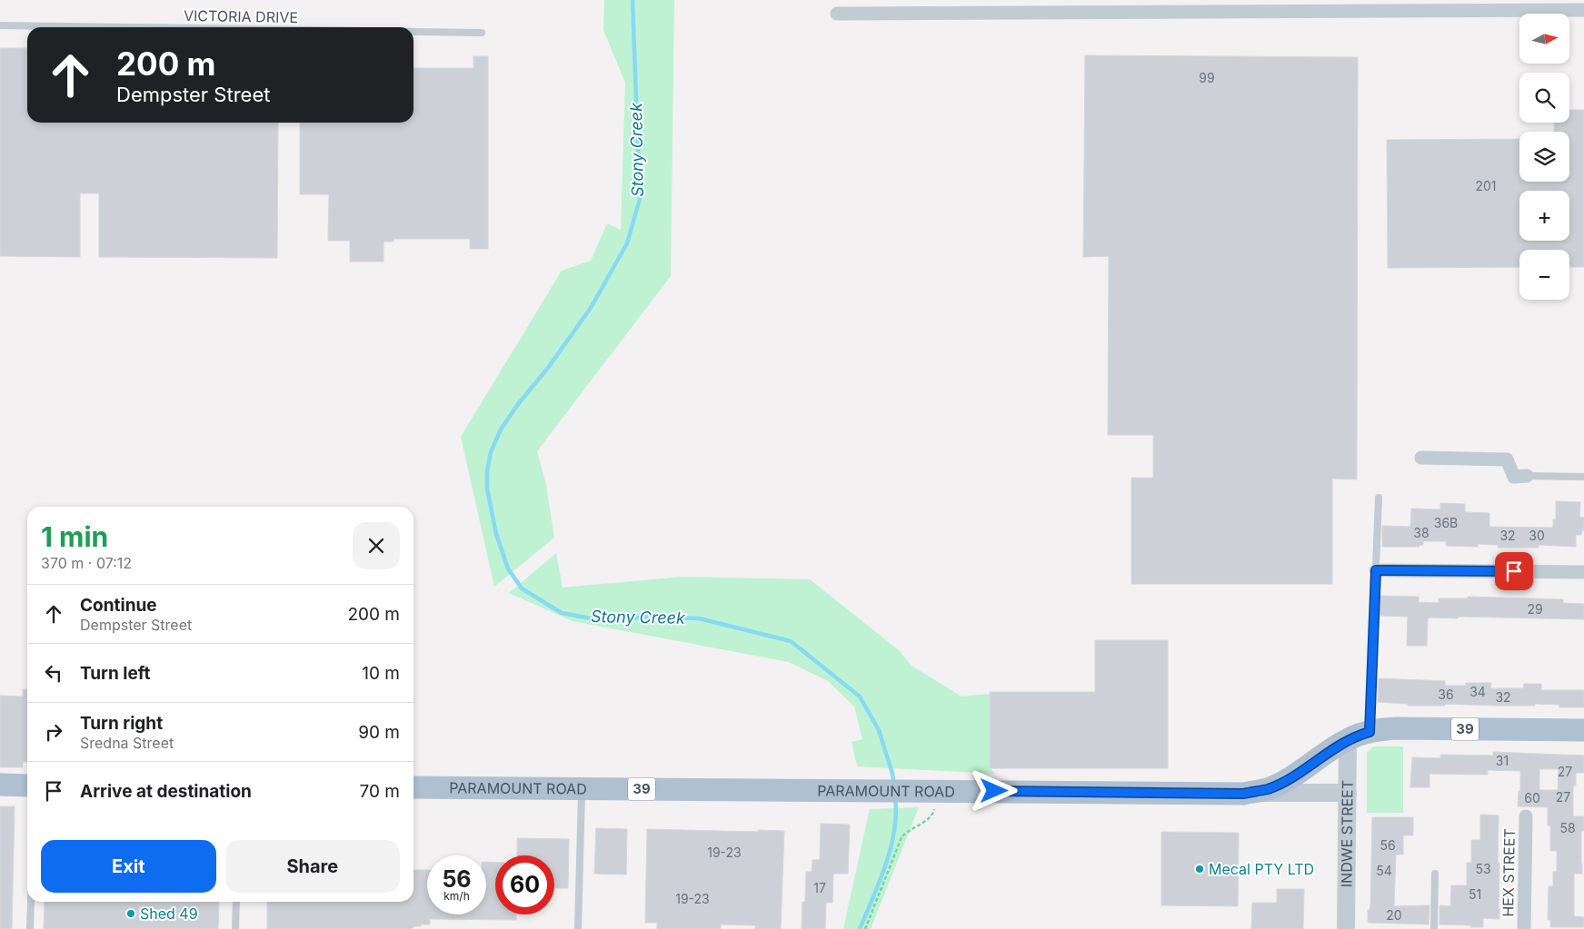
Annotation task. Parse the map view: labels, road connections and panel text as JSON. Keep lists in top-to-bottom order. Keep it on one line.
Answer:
{"streets":{"main road":["39","PARAMOUNT ROAD"],"street":["INDWE STREET","HEX STREET"],"lane":["VICTORIA DRIVE"]},"crossings":[["39","PARAMOUNT ROAD"],["39","INDWE STREET"],["PARAMOUNT ROAD","INDWE STREET"]],"water":["Stony Creek"],"places":["Mecal PTY LTD","Shed 49"],"house_numbers":["99","201","36B","38","32","30","29","34","36","32","31","27","27","60","58","56","19-23","53","54","17","51","19-23","20"],"north":"right","page":{"map_buttons":["+","−"],"turn":["200 m","Dempster Street"],"heading":["1 min","370 m · 07:12"],"list":[{"name":"Continue","note":"Dempster Street","value":"200 m"},{"name":"Turn left","value":"10 m"},{"name":"Turn right","note":"Sredna Street","value":"90 m"},{"name":"Arrive at destination","value":"70 m"}],"buttons":["Exit","Share"],"speed":"56 km/h","limit":"60"}}
